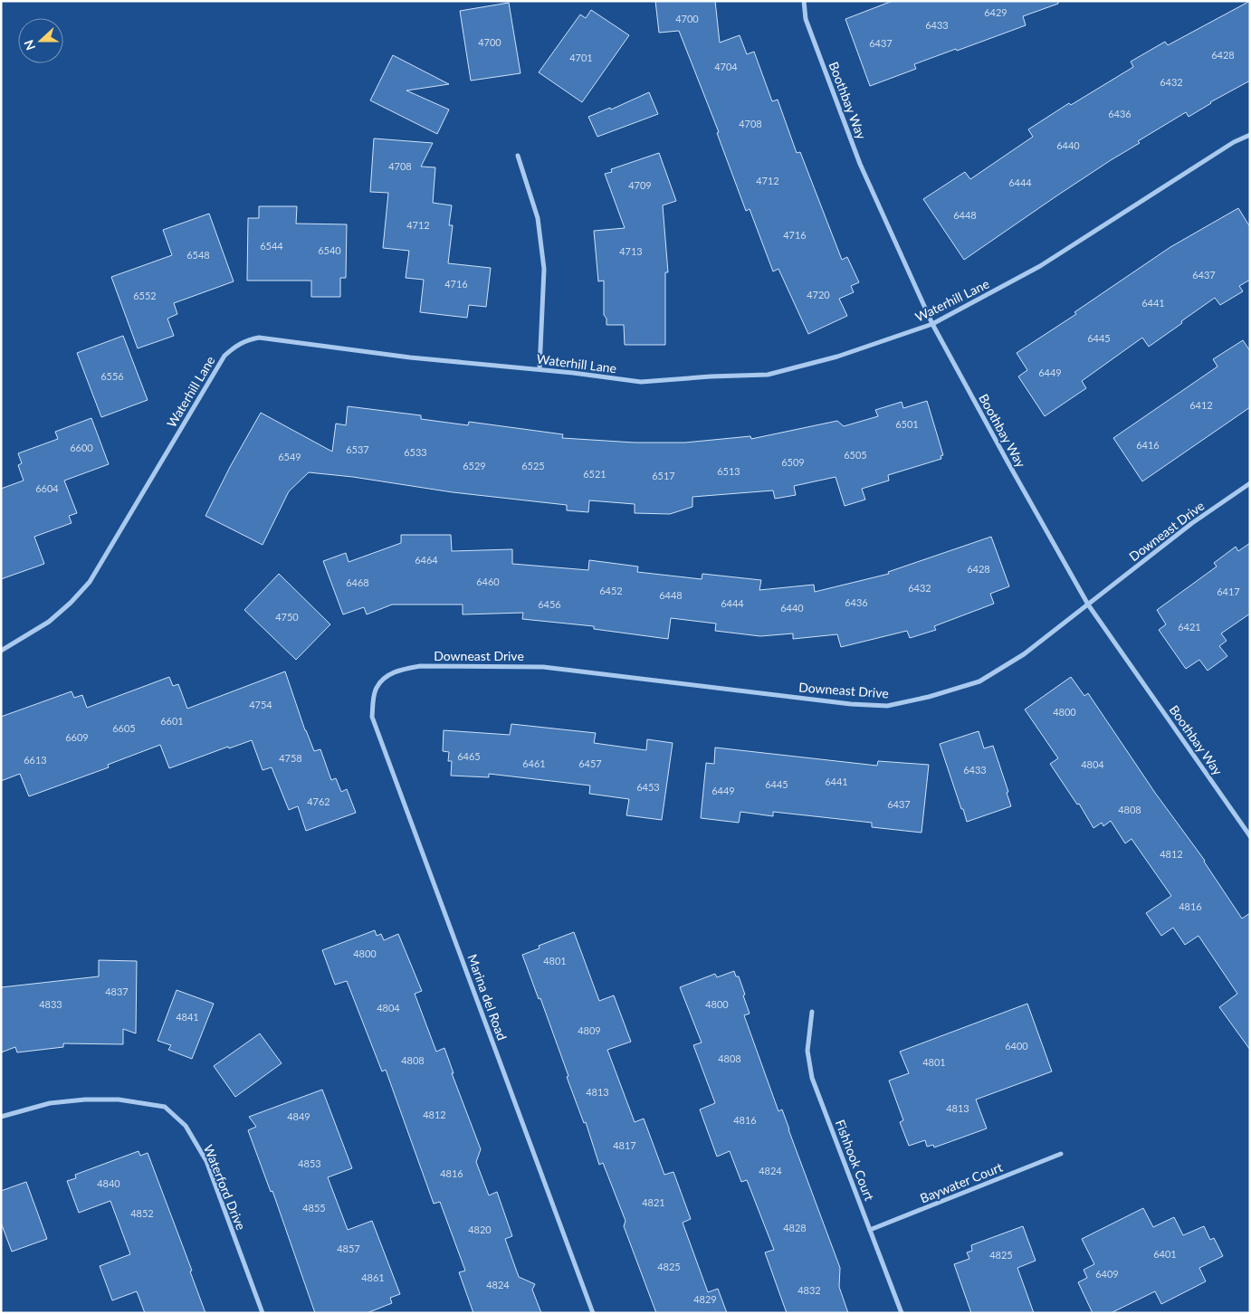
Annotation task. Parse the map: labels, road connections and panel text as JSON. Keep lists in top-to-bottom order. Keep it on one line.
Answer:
{"streets":{"street":["Boothbay Way","Waterhill Lane","Downeast Drive","Marina del Road","Fishhook Court","Baywater Court","Waterford Drive"]},"crossings":[["Boothbay Way","Waterhill Lane"],["Boothbay Way","Downeast Drive"],["Downeast Drive","Marina del Road"],["Fishhook Court","Baywater Court"]],"house_numbers":["6429","4700","6433","4700","6437","6428","4701","4704","6432","6436","4708","6440","4708","4712","6444","4709","6448","4712","4716","6544","6540","4713","6548","6437","4716","4720","6552","6441","6445","6449","6556","6412","6501","6416","6600","6537","6533","6505","6549","6509","6529","6525","6513","6521","6517","6604","6464","6428","6460","6468","6432","6452","6417","6448","6436","6444","6456","6440","4750","6421","4754","4800","6601","6605","6609","6465","4758","6613","6461","6457","4804","6433","6441","6445","6453","6449","4762","6437","4808","4812","4816","4800","4801","4837","4833","4800","4804","4841","4809","6400","4808","4808","4801","4813","4813","4812","4849","4816","4817","4853","4824","4816","4840","4821","4855","4852","4828","4820","4857","6401","4825","4825","6409","4861","4824","4832","4829"],"north":"left"}
